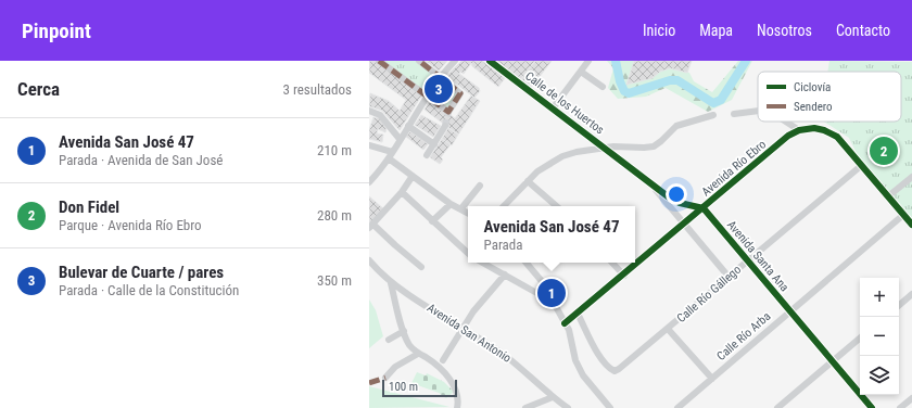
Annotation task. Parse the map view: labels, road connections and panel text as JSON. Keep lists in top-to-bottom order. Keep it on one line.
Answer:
{"streets":{"street":["Calle de los Huertos","Avenida Río Ebro","Avenida Santa Ana","Calle Río Gállego","Avenida San Antonio","Calle Río Arba"]},"crossings":[["Avenida Río Ebro","Avenida Santa Ana"],["Avenida Río Ebro","Calle Río Gállego"],["Avenida Santa Ana","Calle Río Gállego"],["Avenida Santa Ana","Calle Río Arba"]],"legend":["Ciclovía","Sendero"],"scale_bar":"100 m","page":{"header":"Pinpoint","nav":["Inicio","Mapa","Nosotros","Contacto"],"heading":["Cerca","3 resultados"],"pins":["3","2","1"],"list":[{"mark":"1","name":"Avenida San José 47","note":"Parada · Avenida de San José","value":"210 m"},{"mark":"2","name":"Don Fidel","note":"Parque · Avenida Río Ebro","value":"280 m"},{"mark":"3","name":"Bulevar de Cuarte / pares","note":"Parada · Calle de la Constitución","value":"350 m"}],"popup":["Avenida San José 47","Parada"],"map_buttons":["+","−"],"scale":"100 m"}}
